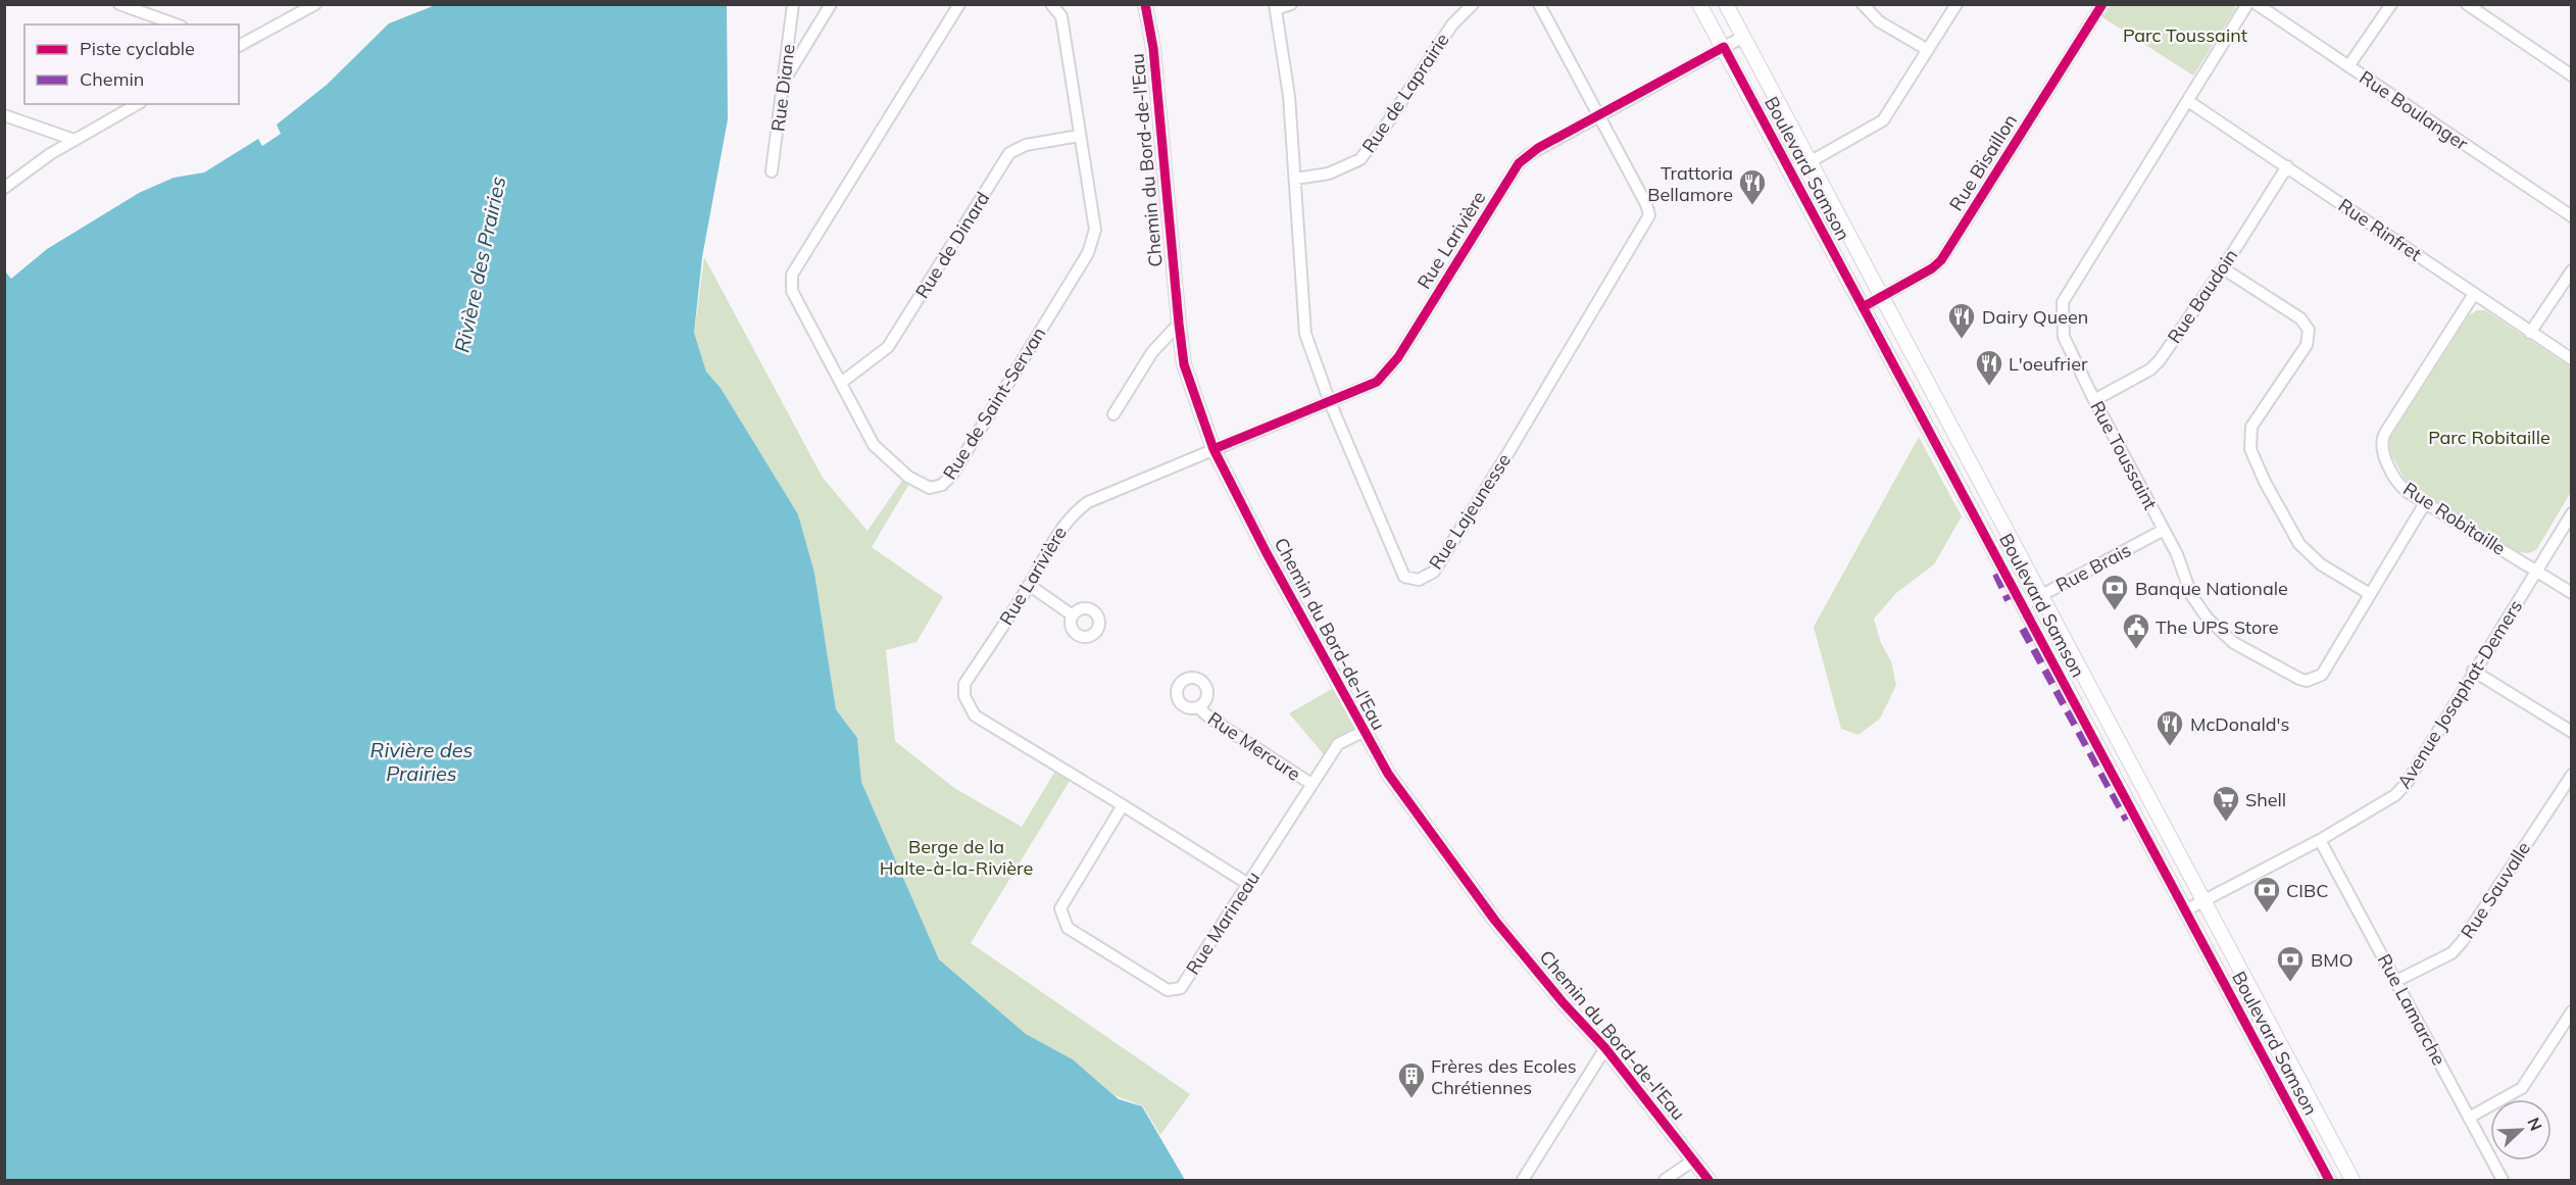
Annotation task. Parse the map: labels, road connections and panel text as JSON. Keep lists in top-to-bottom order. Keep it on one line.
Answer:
{"streets":{"street":["Rue Diane","Rue de Laprairie","Rue Boulanger","Chemin du Bord-de-l'Eau","Rue Bisaillon","Boulevard Samson","Rue Rinfret","Rue Larivière","Rue de Dinard","Rue Baudoin","Rue de Saint-Servan","Rue Toussaint","Rue Lajeunesse","Rue Robitaille","Rue Brais","Avenue Josaphat-Demers","Rue Mercure","Rue Sauvalle","Rue Marineau","Rue Lamarche"]},"crossings":[["Rue de Laprairie","Rue Lajeunesse"],["Chemin du Bord-de-l'Eau","Rue Larivière"],["Chemin du Bord-de-l'Eau","Rue Marineau"],["Rue Bisaillon","Boulevard Samson"],["Boulevard Samson","Rue Larivière"],["Boulevard Samson","Rue Brais"],["Boulevard Samson","Avenue Josaphat-Demers"],["Rue Rinfret","Rue Baudoin"],["Rue Rinfret","Rue Toussaint"],["Rue Rinfret","Rue Robitaille"],["Rue Larivière","Rue Lajeunesse"],["Rue Larivière","Rue Marineau"],["Rue de Dinard","Rue de Saint-Servan"],["Rue Baudoin","Rue Toussaint"],["Rue Toussaint","Rue Robitaille"],["Rue Toussaint","Rue Brais"],["Rue Robitaille","Avenue Josaphat-Demers"],["Avenue Josaphat-Demers","Rue Lamarche"],["Rue Mercure","Rue Marineau"],["Rue Sauvalle","Rue Lamarche"]],"water":["Rivière des Prairies"],"parks":["Parc Toussaint","Parc Robitaille","Berge de la Halte-à-la-Rivière"],"places":{"restaurant":["Trattoria Bellamore","Dairy Queen","L'oeufrier","McDonald's"],"bank":["Banque Nationale","CIBC","BMO"],"public building":["The UPS Store"],"supermarket":["Shell"],"building":["Frères des Ecoles Chrétiennes"]},"legend":["Piste cyclable","Chemin"],"north":"top right"}
